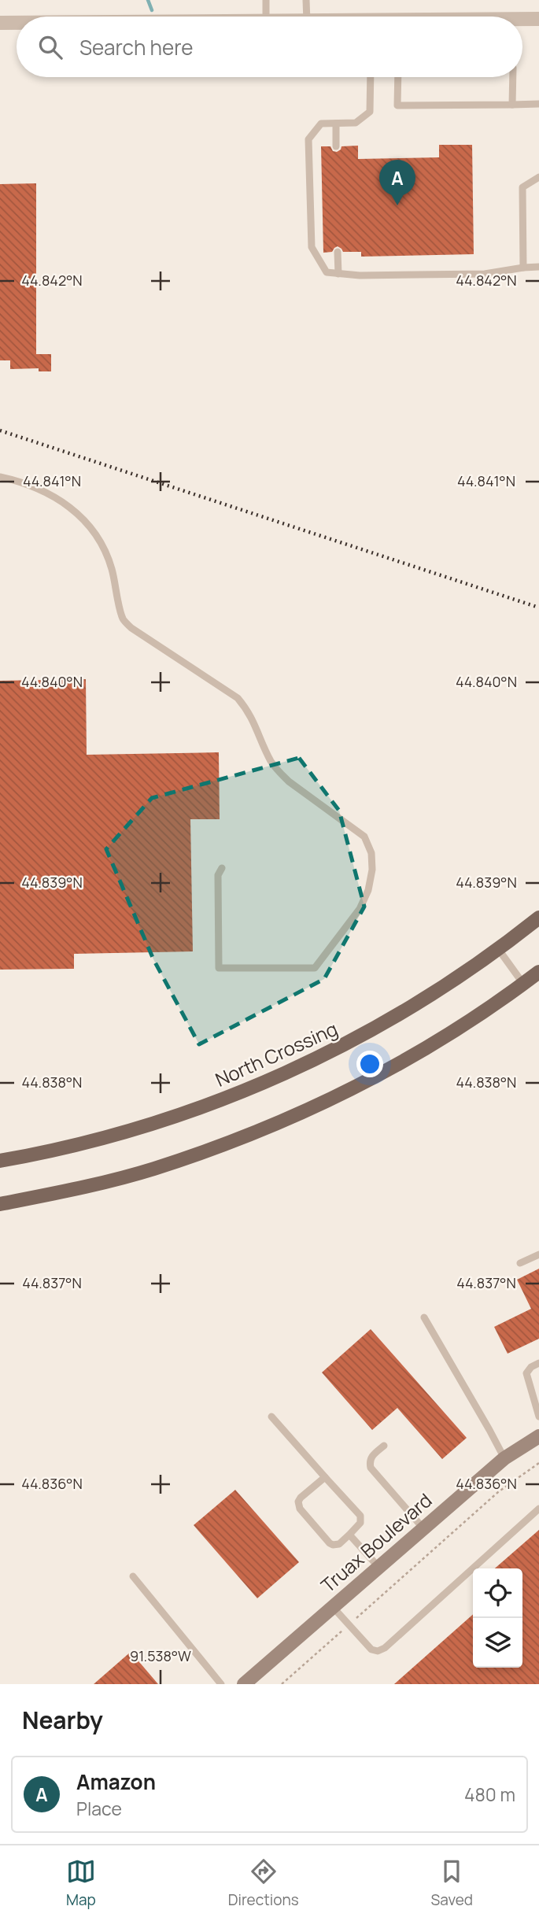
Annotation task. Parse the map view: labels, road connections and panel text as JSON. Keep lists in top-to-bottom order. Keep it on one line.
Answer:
{"streets":{"main road":["North Crossing","Truax Boulevard"]},"page":{"search":"Search here","pins":"A","heading":"Nearby","list":[{"mark":"A","name":"Amazon","note":"Place","value":"480 m"}],"nav":["Map","Directions","Saved"]},"coordinates":["44.842°N","44.841°N","44.840°N","44.839°N","44.838°N","44.837°N","44.836°N","91.538°W"]}
